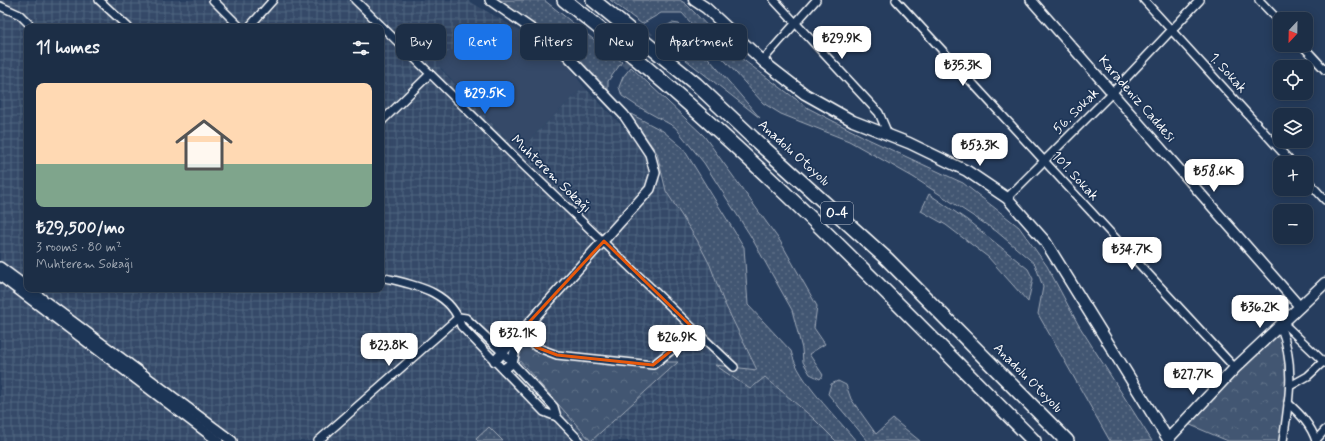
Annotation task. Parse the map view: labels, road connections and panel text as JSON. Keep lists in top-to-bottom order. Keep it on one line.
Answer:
{"streets":{"highway":["Anadolu Otoyolu","O-4"],"street":["1. Sokak","Karadeniz Caddesi","56. Sokak","Muhterem Sokağı","101. Sokak"]},"crossings":[["1. Sokak","56. Sokak"],["Karadeniz Caddesi","56. Sokak"],["56. Sokak","101. Sokak"]],"north":"bottom","page":{"map_buttons":["+","−"],"chip":["Buy","Rent","Filters","New","Apartment"],"heading":"11 homes","price":["₺29.9K","₺35.3K","₺29.5K","₺53.3K","₺58.6K","₺34.7K","₺36.2K","₺32.1K","₺26.9K","₺23.8K","₺27.7K"],"list":[{"name":"₺29,500/mo","note":"3 rooms · 80 m² · Muhterem Sokağı"}]}}
